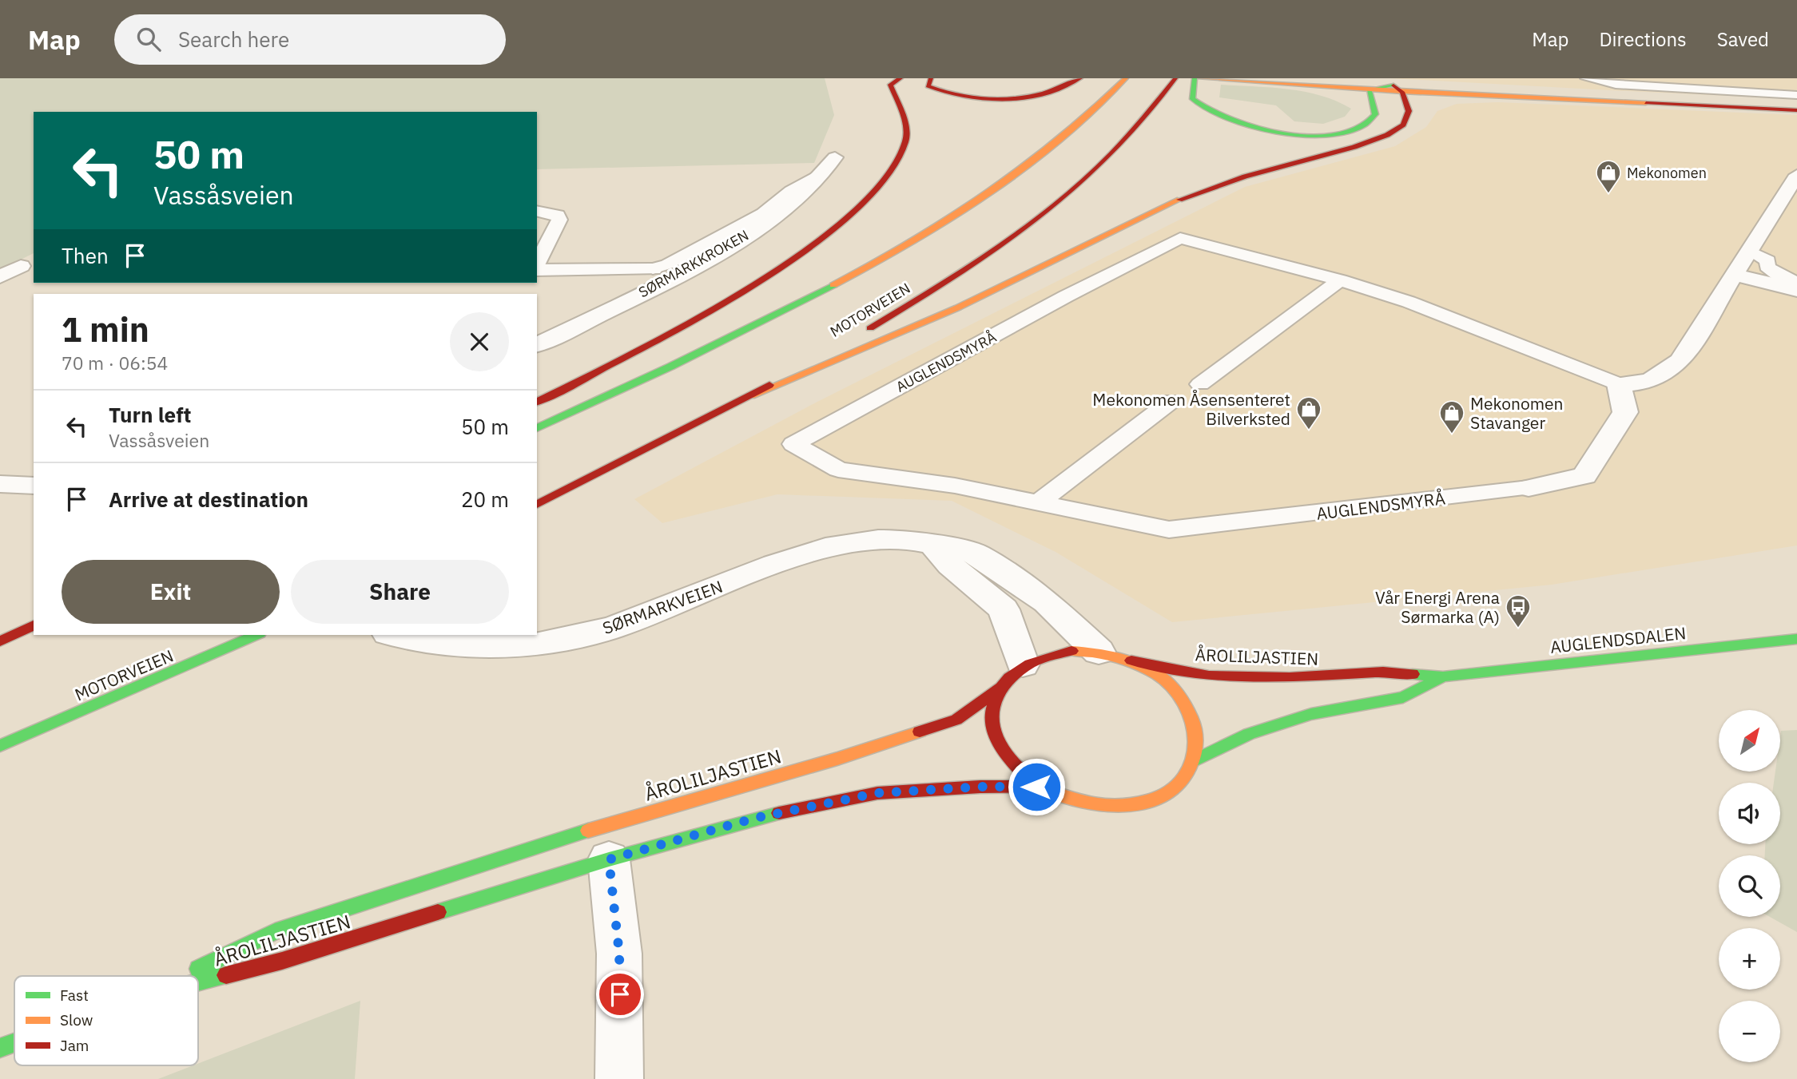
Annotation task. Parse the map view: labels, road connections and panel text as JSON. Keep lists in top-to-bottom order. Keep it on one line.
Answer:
{"streets":{"main road":["MOTORVEIEN","AUGLENDSDALEN","ÅROLILJASTIEN"],"street":["SØRMARKKROKEN","AUGLENDSMYRÅ","SØRMARKVEIEN"]},"crossings":[["SØRMARKVEIEN","AUGLENDSDALEN"],["SØRMARKVEIEN","ÅROLILJASTIEN"],["AUGLENDSDALEN","ÅROLILJASTIEN"]],"places":{"shop":["Mekonomen","Mekonomen Åsensenteret Bilverksted","Mekonomen Stavanger"],"bus stop":["Vår Energi Arena Sørmarka (A)"]},"legend":["Fast","Slow","Jam"],"north":"top right","page":{"header":"Map","search":"Search here","nav":["Map","Directions","Saved"],"turn":["50 m","Vassåsveien"],"then":"Then","heading":["1 min","70 m · 06:54"],"list":[{"name":"Turn left","note":"Vassåsveien","value":"50 m"},{"name":"Arrive at destination","value":"20 m"}],"buttons":["Exit","Share"],"map_buttons":["+","−"]}}
